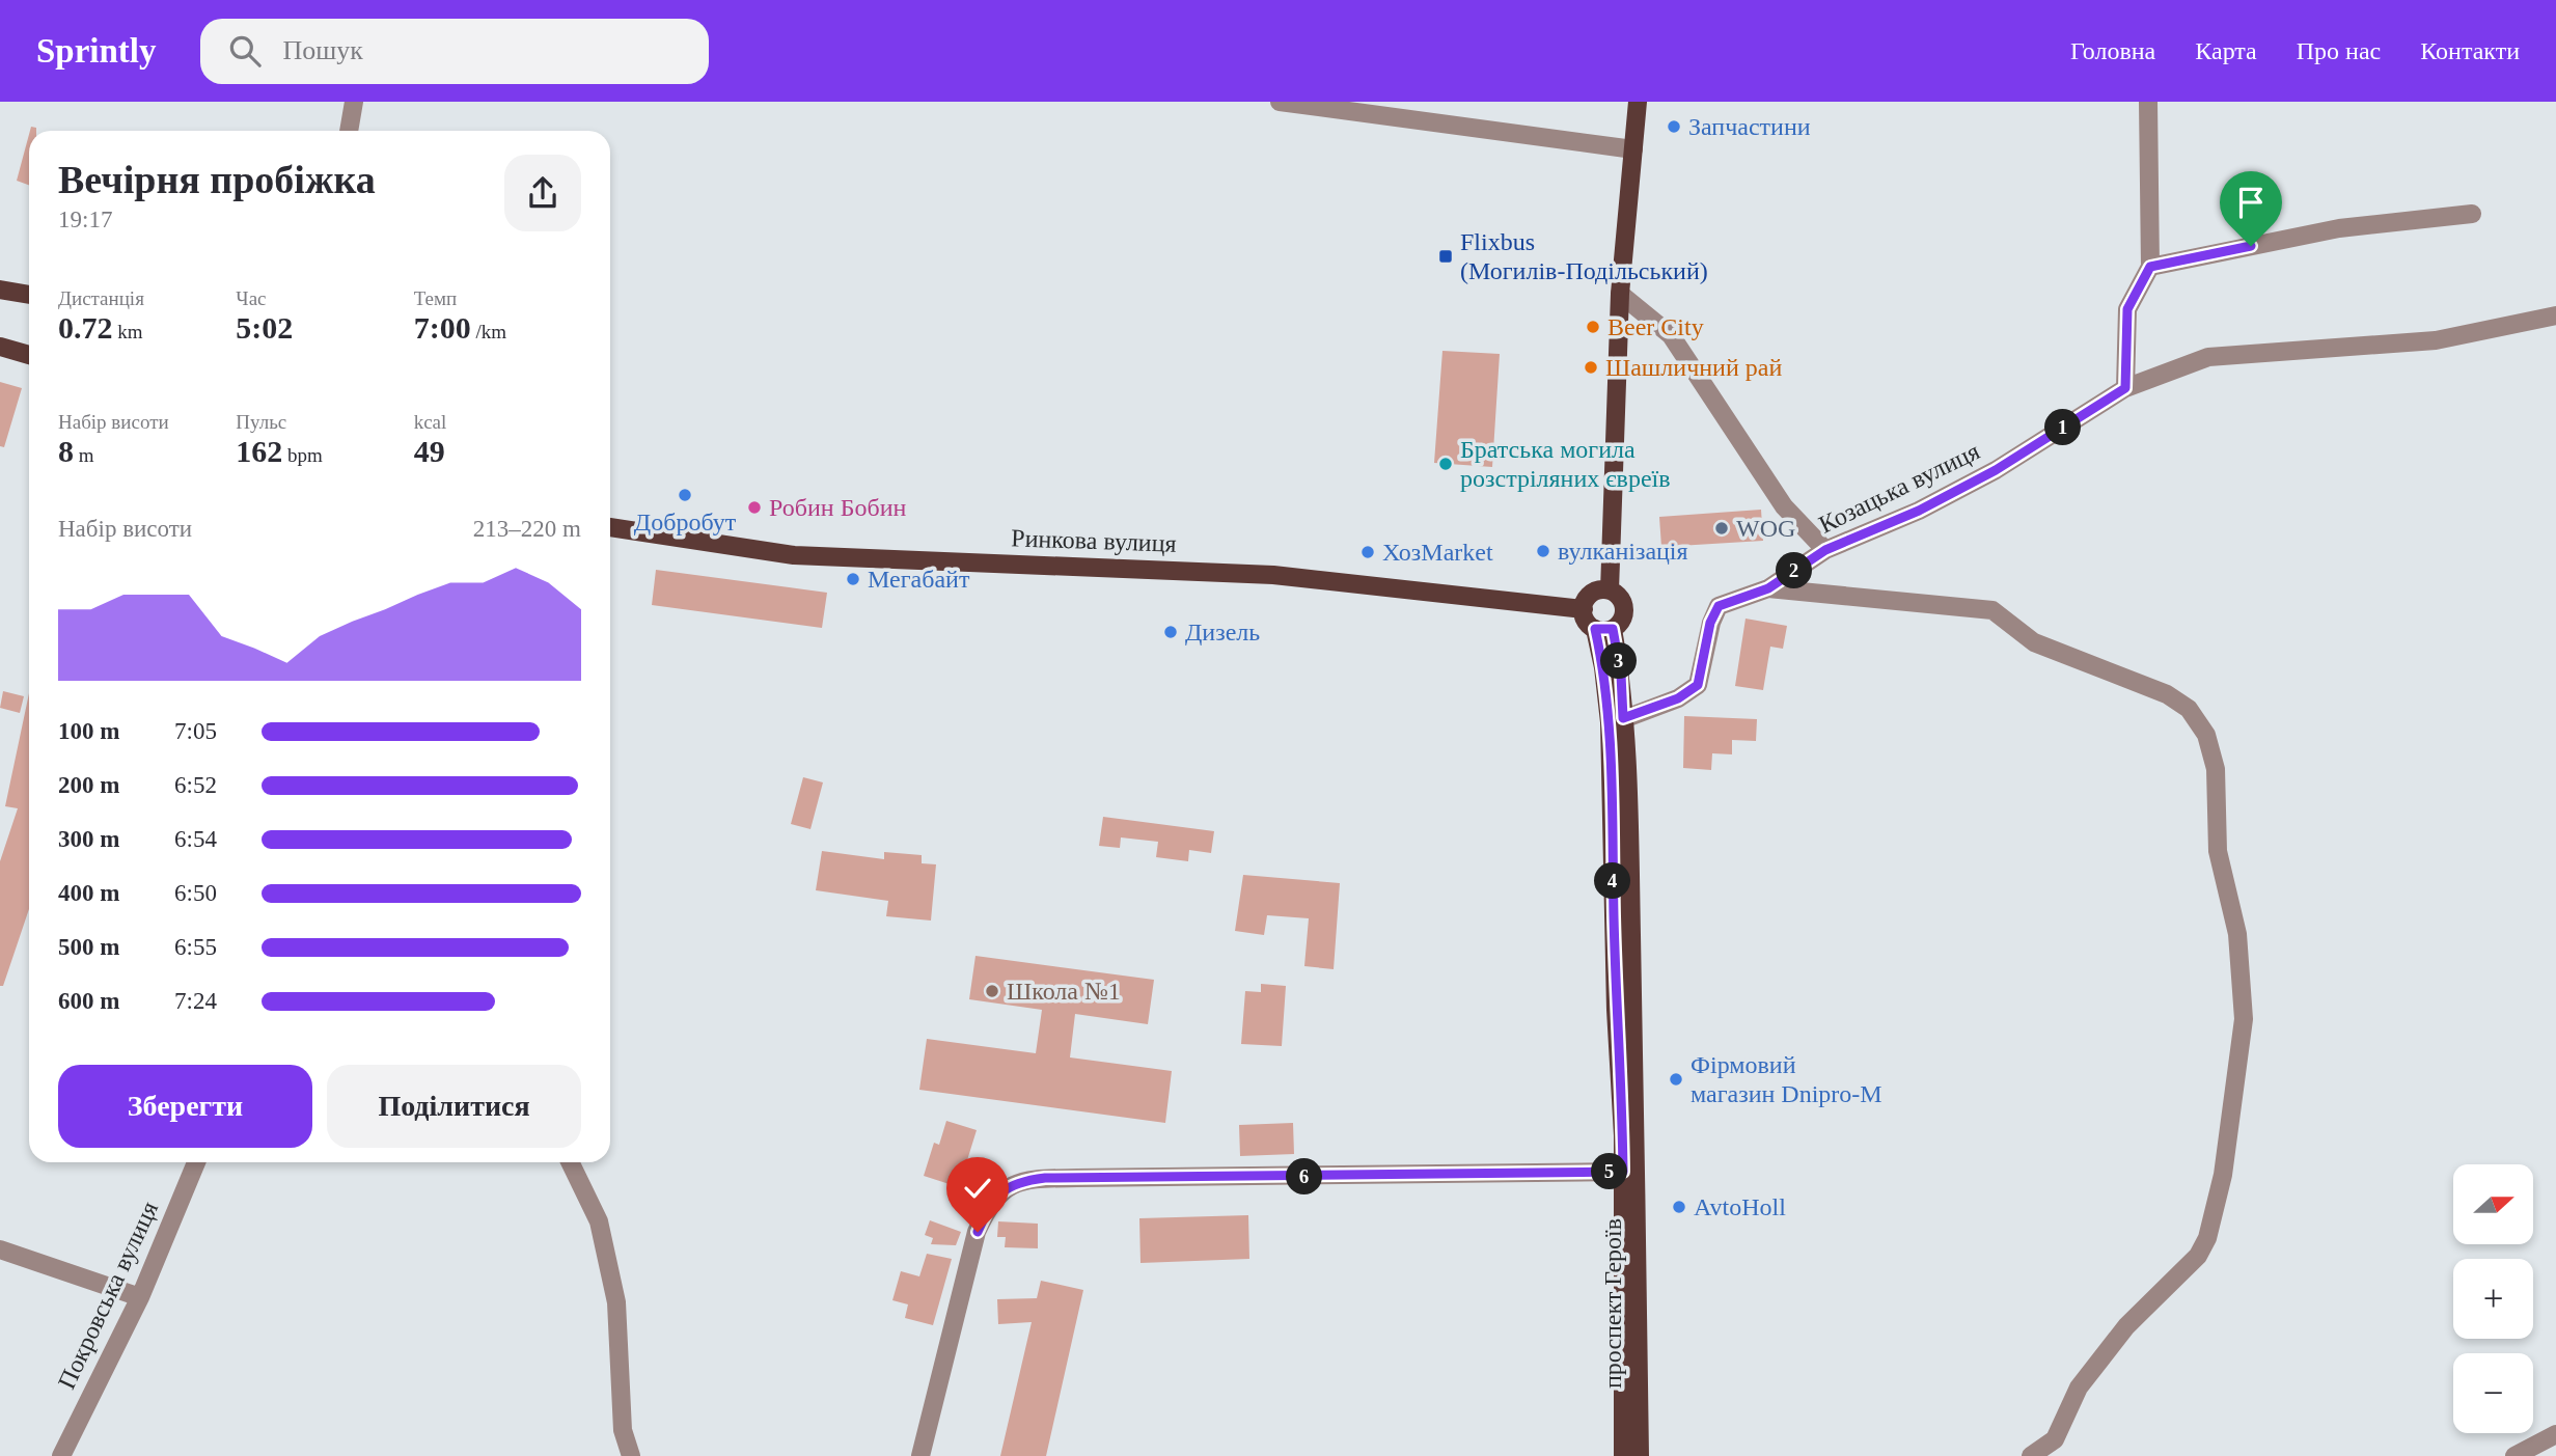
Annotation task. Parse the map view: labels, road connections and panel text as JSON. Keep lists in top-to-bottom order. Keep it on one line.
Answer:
{"streets":{"main road":["Ринкова вулиця","проспект Героїв"],"street":["Козацька вулиця","Покровська вулиця"]},"crossings":[["Козацька вулиця","проспект Героїв"],["Ринкова вулиця","проспект Героїв"]],"places":{"other":["Запчастини","Beer City","Шашличний рай","Братська могила розстріляних євреїв","Добробут","Робин Бобин","WOG","вулканізація","ХозMarket","Мегабайт","Дизель","Школа №1","Фірмовий магазин Dnipro-M","AvtoHoll"],"transit":["Flixbus (Могилів-Подільський)"]},"north":"right","page":{"header":"Sprintly","search":"Пошук","nav":["Головна","Карта","Про нас","Контакти"],"heading":["Вечірня пробіжка","19:17"],"stats":[["Дистанція","0.72 km"],["Час","5:02"],["Темп","7:00 /km"],["Набір висоти","8 m"],["Пульс","162 bpm"],["kcal","49"]],"pins":["1","2","3","4","5","6"],"chart":["Набір висоти","213–220 m"],"list":[{"name":"100 m","note":"7:05"},{"name":"200 m","note":"6:52"},{"name":"300 m","note":"6:54"},{"name":"400 m","note":"6:50"},{"name":"500 m","note":"6:55"},{"name":"600 m","note":"7:24"}],"buttons":["Зберегти","Поділитися"],"map_buttons":["+","−"]}}
